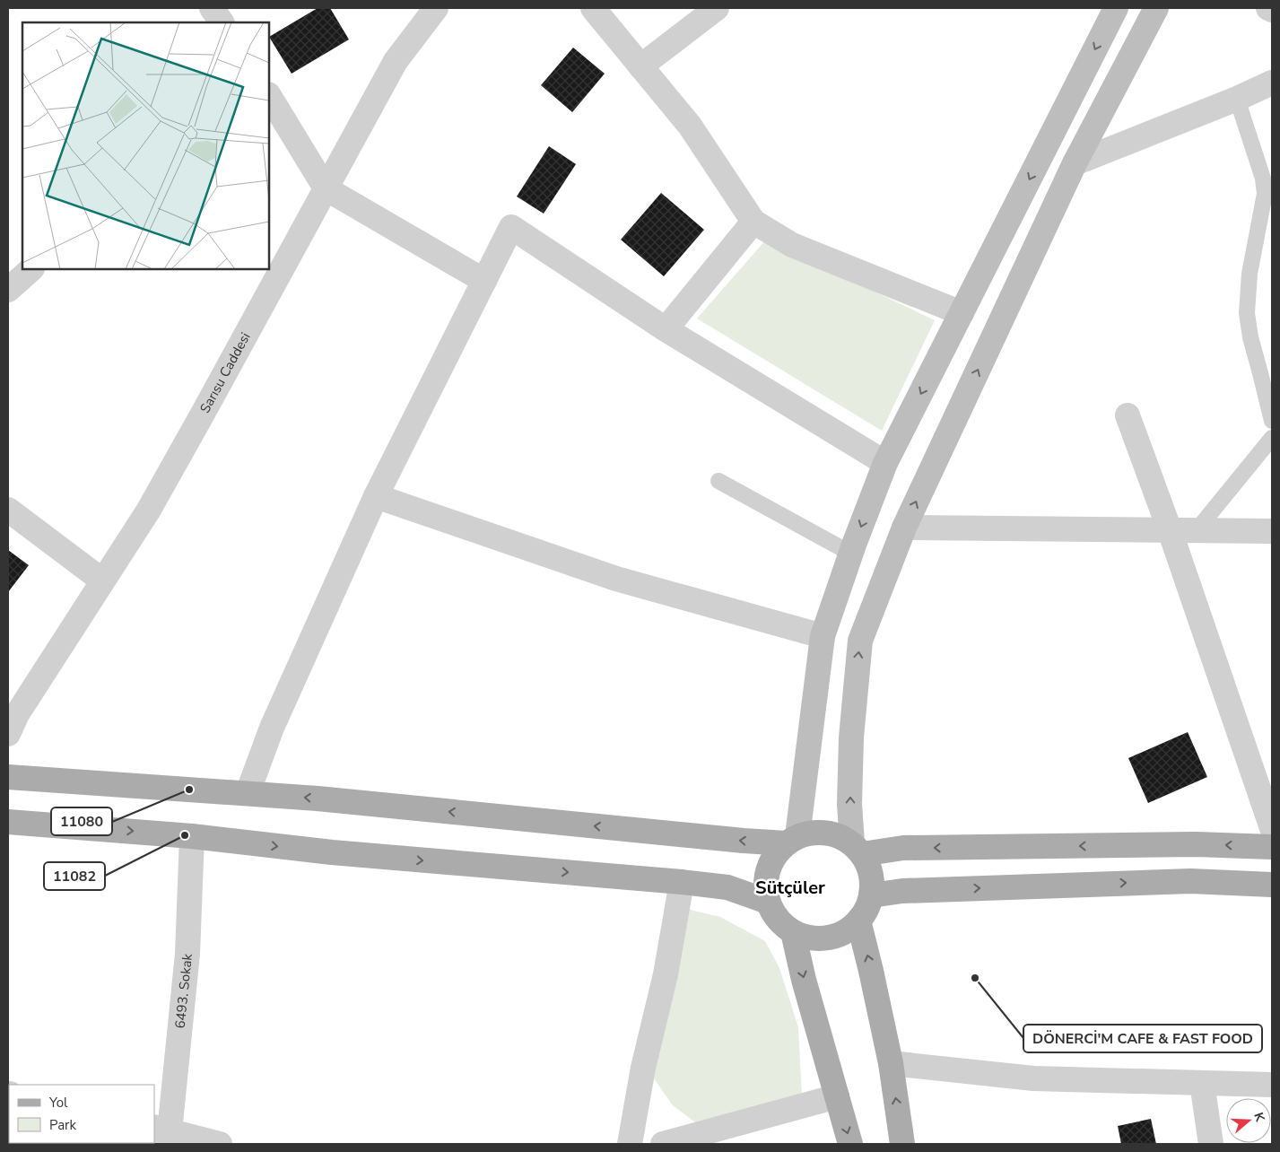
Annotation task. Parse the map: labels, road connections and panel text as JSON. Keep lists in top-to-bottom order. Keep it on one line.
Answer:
{"streets":{"street":["Sarısu Caddesi","6493. Sokak"]},"districts":["Sütçüler"],"places":["11080","11082","DÖNERCİ'M CAFE & FAST FOOD"],"legend":["Yol","Park"],"north":"right"}
